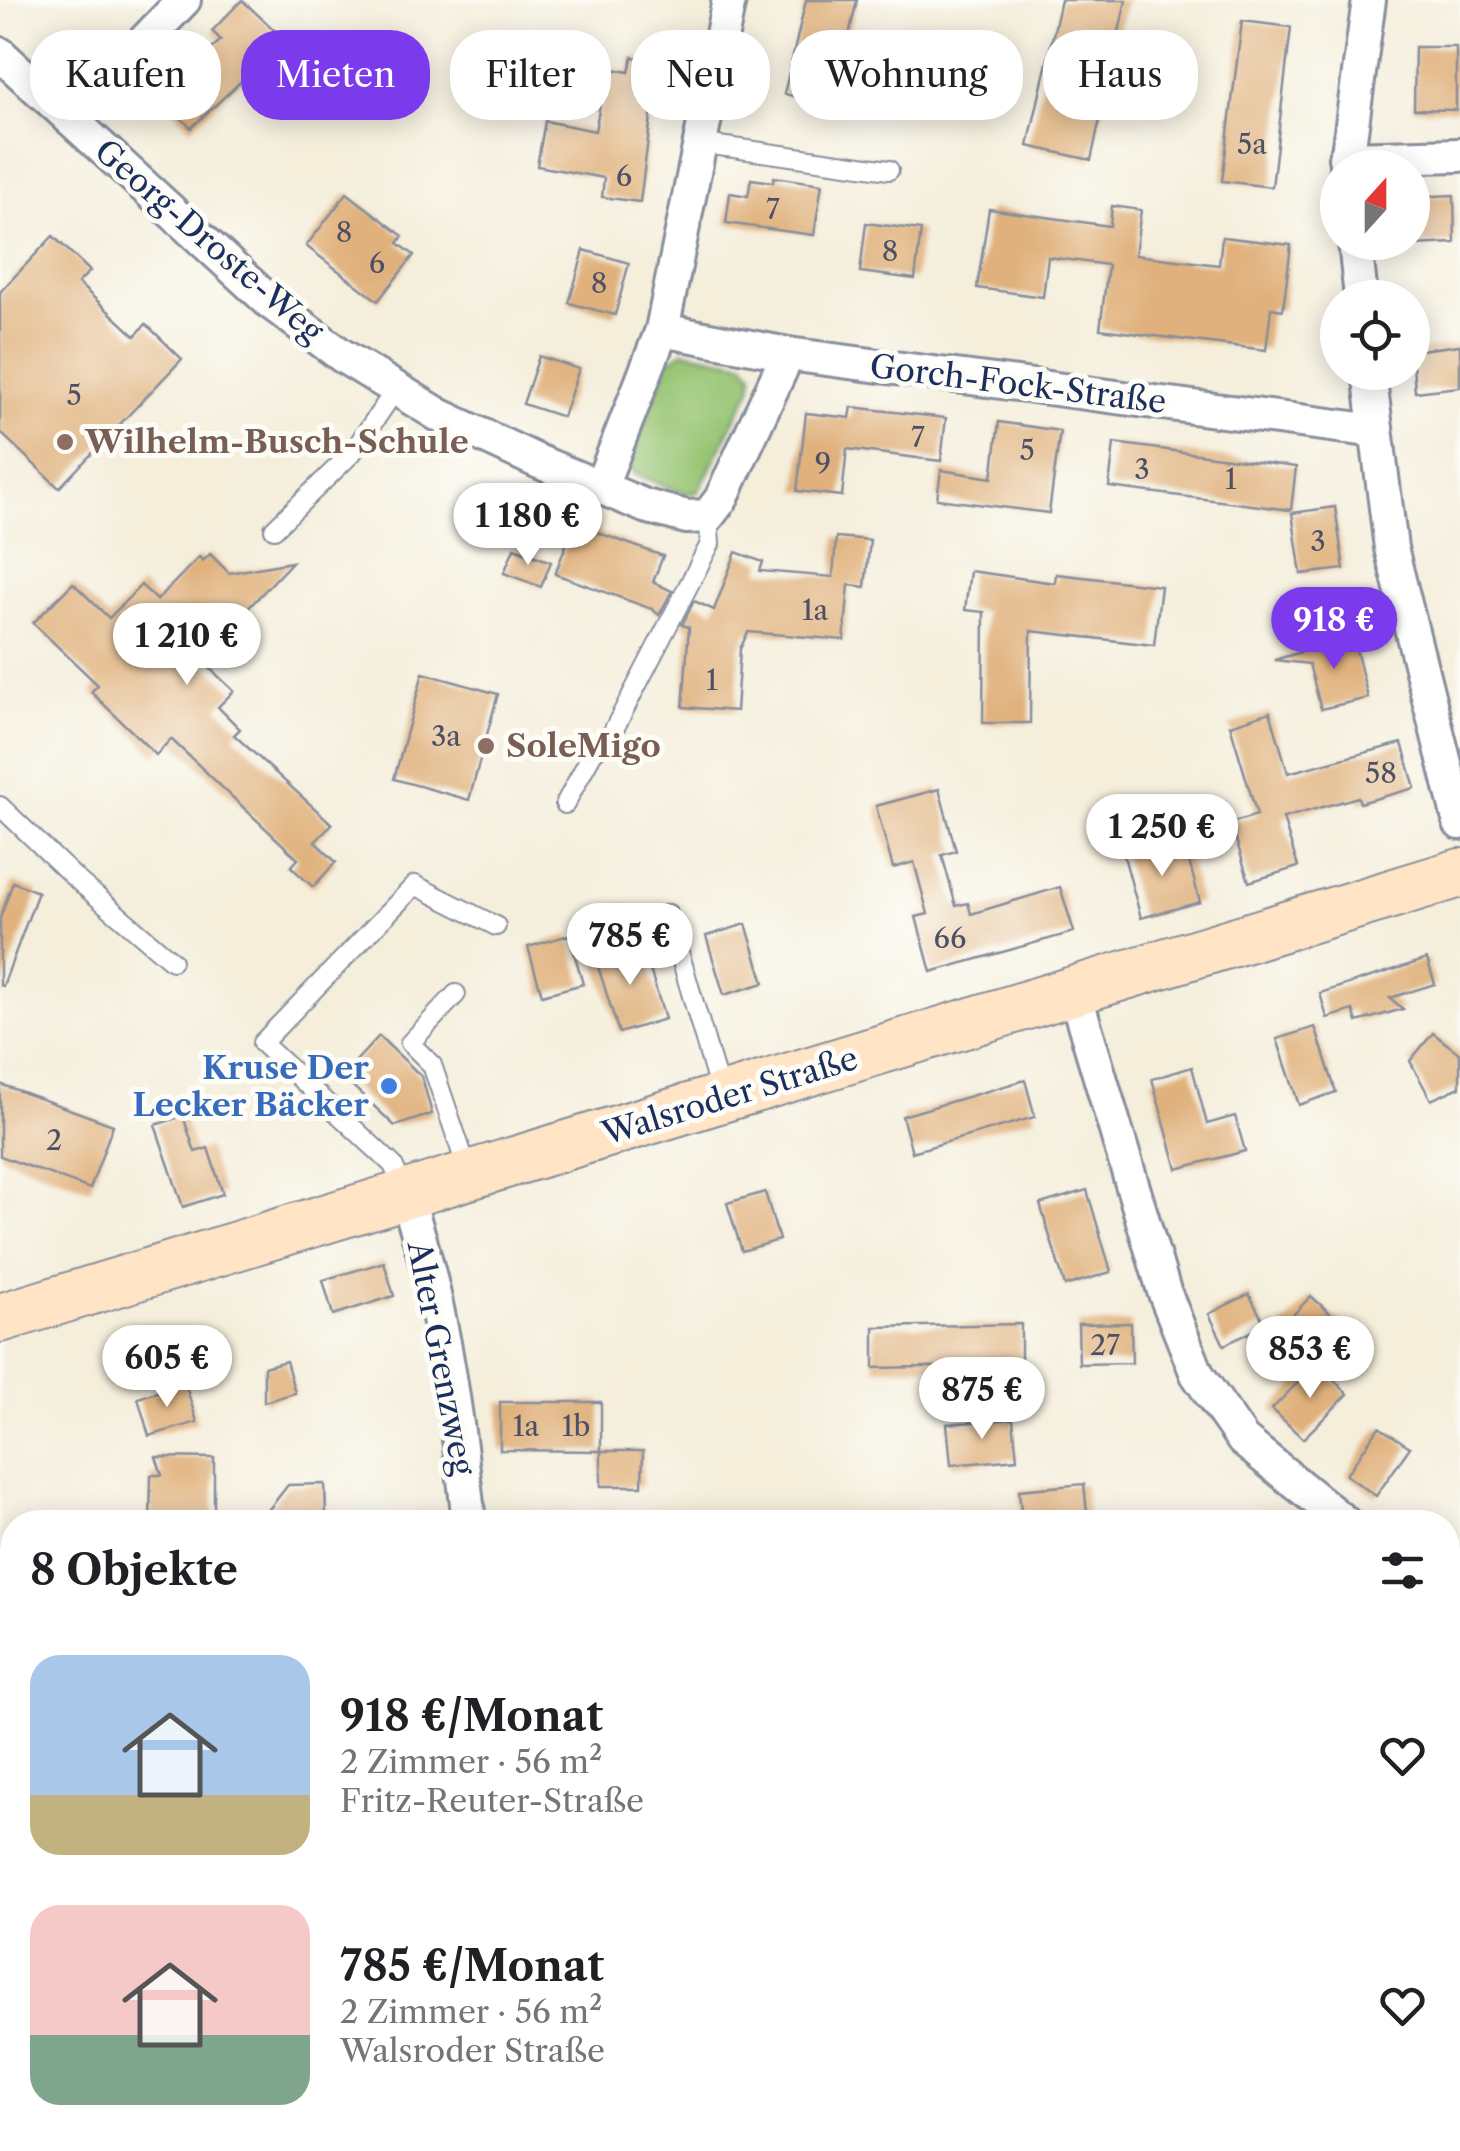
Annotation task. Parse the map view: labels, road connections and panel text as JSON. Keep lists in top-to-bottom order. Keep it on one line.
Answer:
{"streets":{"main road":["Walsroder Straße"],"street":["Georg-Droste-Weg","Gorch-Fock-Straße","Alter Grenzweg"]},"crossings":[["Walsroder Straße","Alter Grenzweg"]],"places":["Wilhelm-Busch-Schule","SoleMigo","Kruse Der Lecker Bäcker"],"house_numbers":["5a","6","7","8","8","6","8","5","7","5","9","3","1","3","1a","1","3a","58","66","2","27","1a","1b"],"north":"top","page":{"chip":["Kaufen","Mieten","Filter","Neu","Wohnung","Haus"],"price":["1 180 €","918 €","1 210 €","1 250 €","785 €","853 €","605 €","875 €"],"heading":"8 Objekte","list":[{"name":"918 €/Monat","note":"2 Zimmer · 56 m² · Fritz-Reuter-Straße"},{"name":"785 €/Monat","note":"2 Zimmer · 56 m² · Walsroder Straße"}]}}
